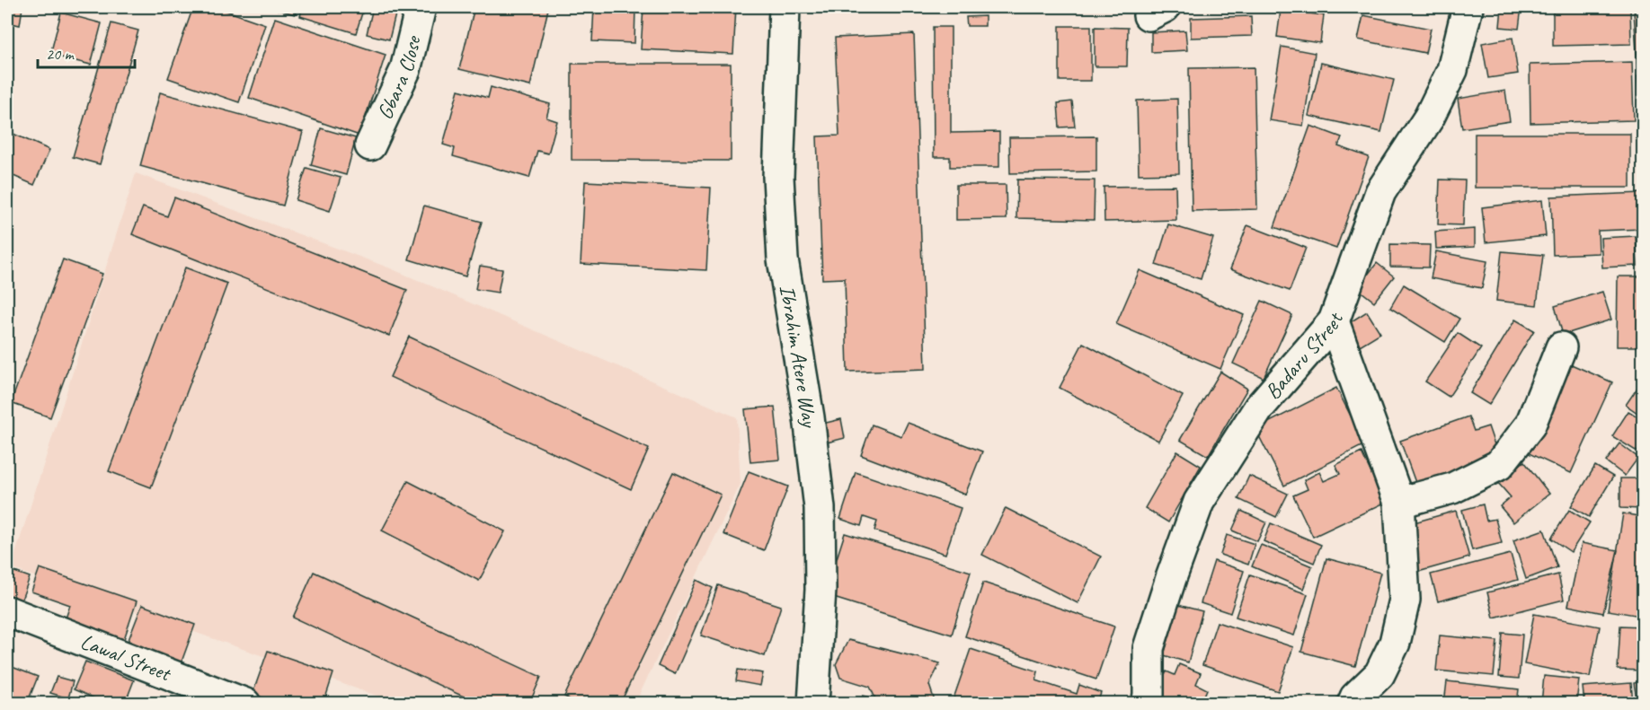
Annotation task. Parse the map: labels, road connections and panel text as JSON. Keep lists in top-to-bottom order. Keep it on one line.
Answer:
{"streets":{"street":["Gbara Close","Badaru Street","Ibrahim Atere Way","Lawal Street"]},"scale_bar":"20 m"}
